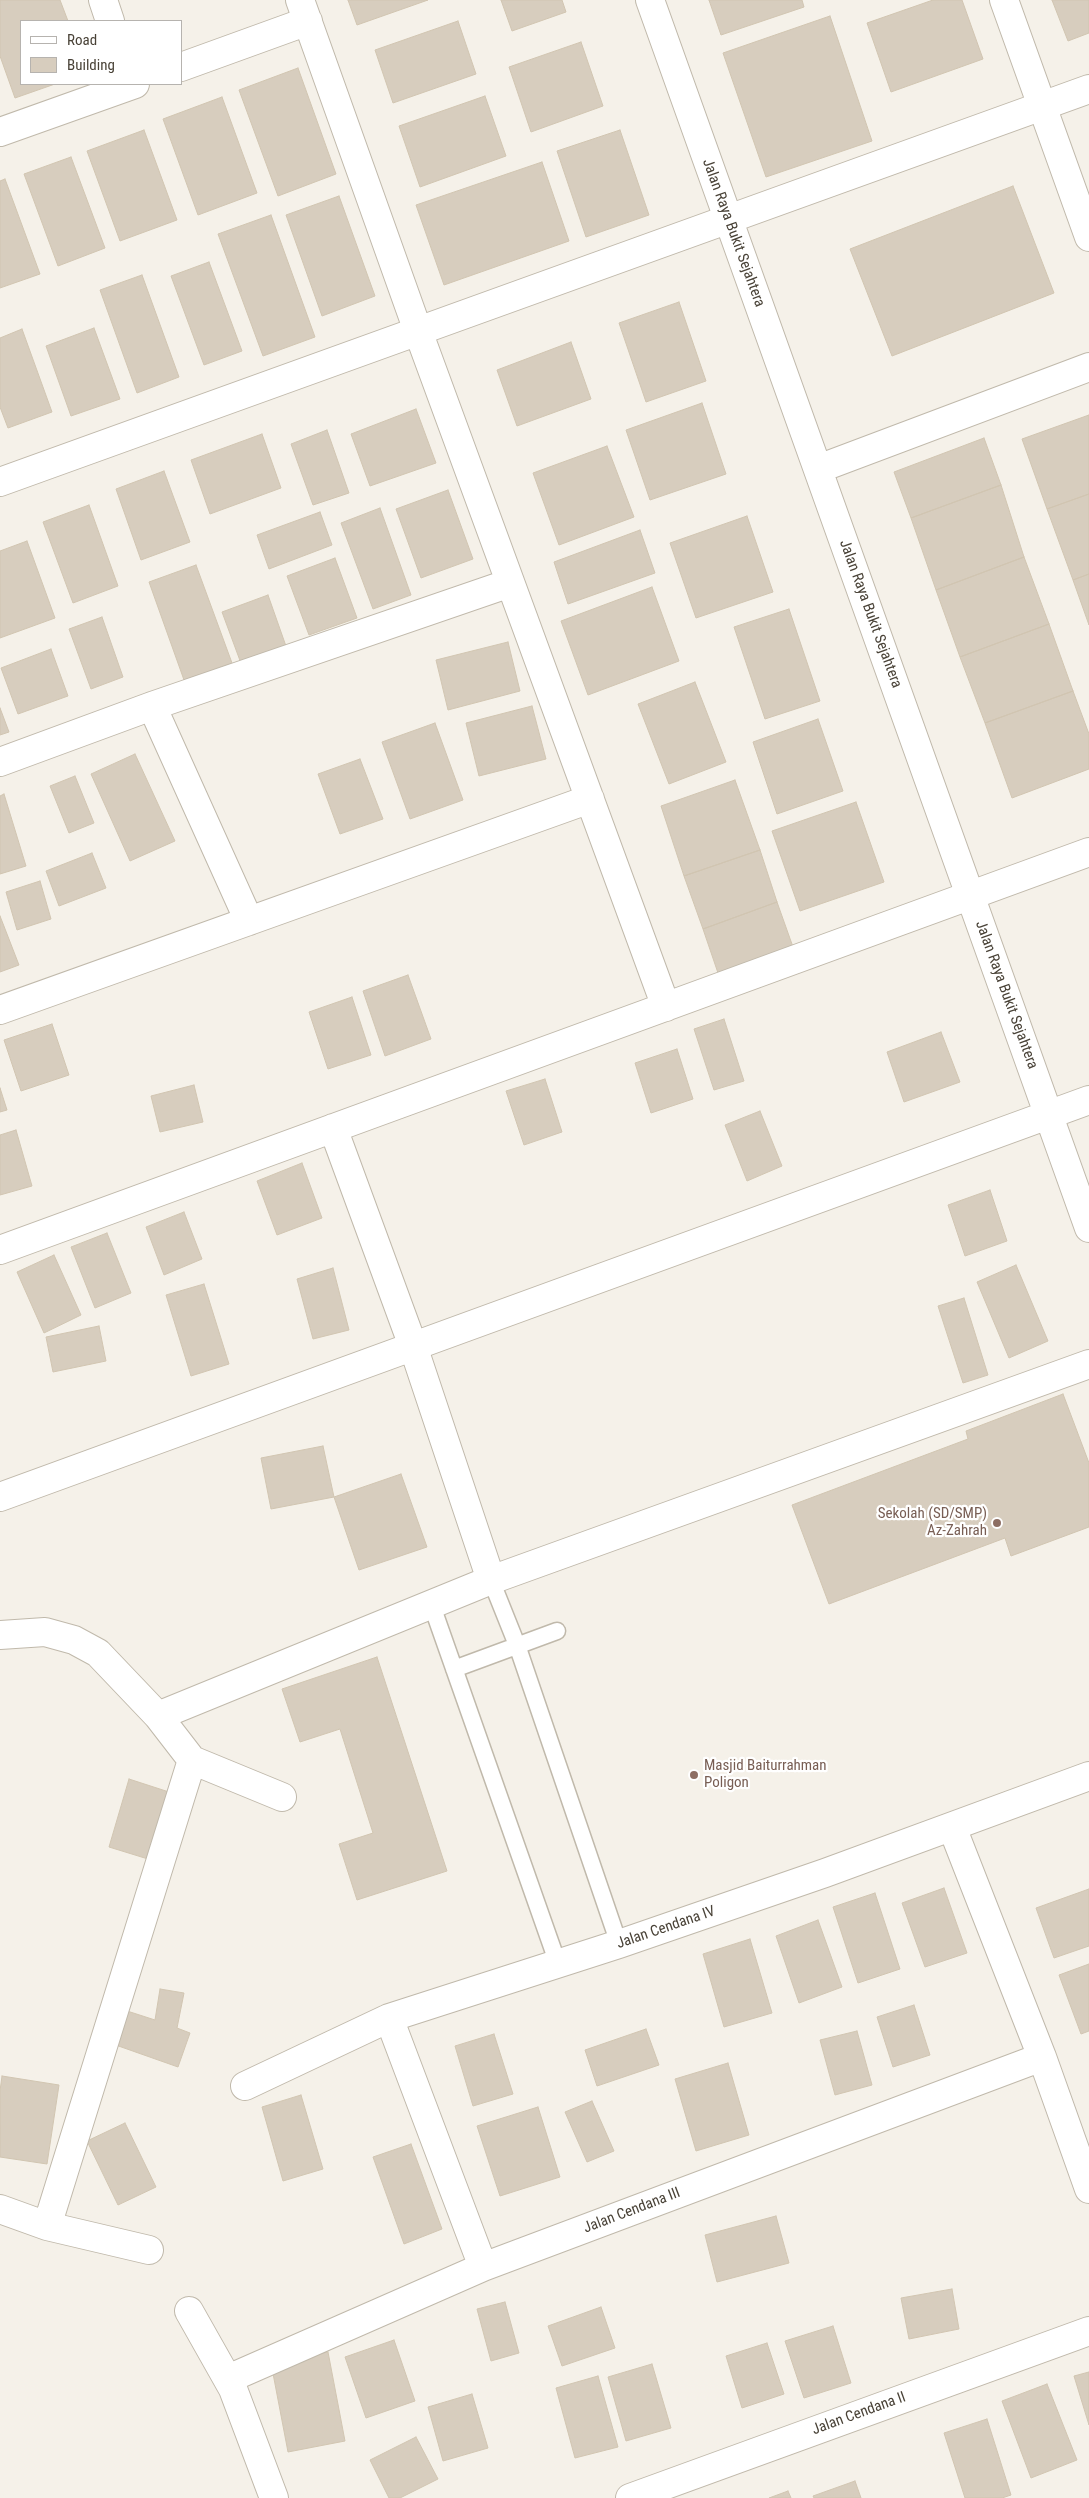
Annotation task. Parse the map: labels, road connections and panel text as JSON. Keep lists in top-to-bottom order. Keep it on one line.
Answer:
{"streets":{"street":["Jalan Raya Bukit Sejahtera","Jalan Cendana IV","Jalan Cendana III","Jalan Cendana II"]},"places":["Sekolah (SD/SMP) Az-Zahrah","Masjid Baiturrahman Poligon"],"legend":["Road","Building"]}
